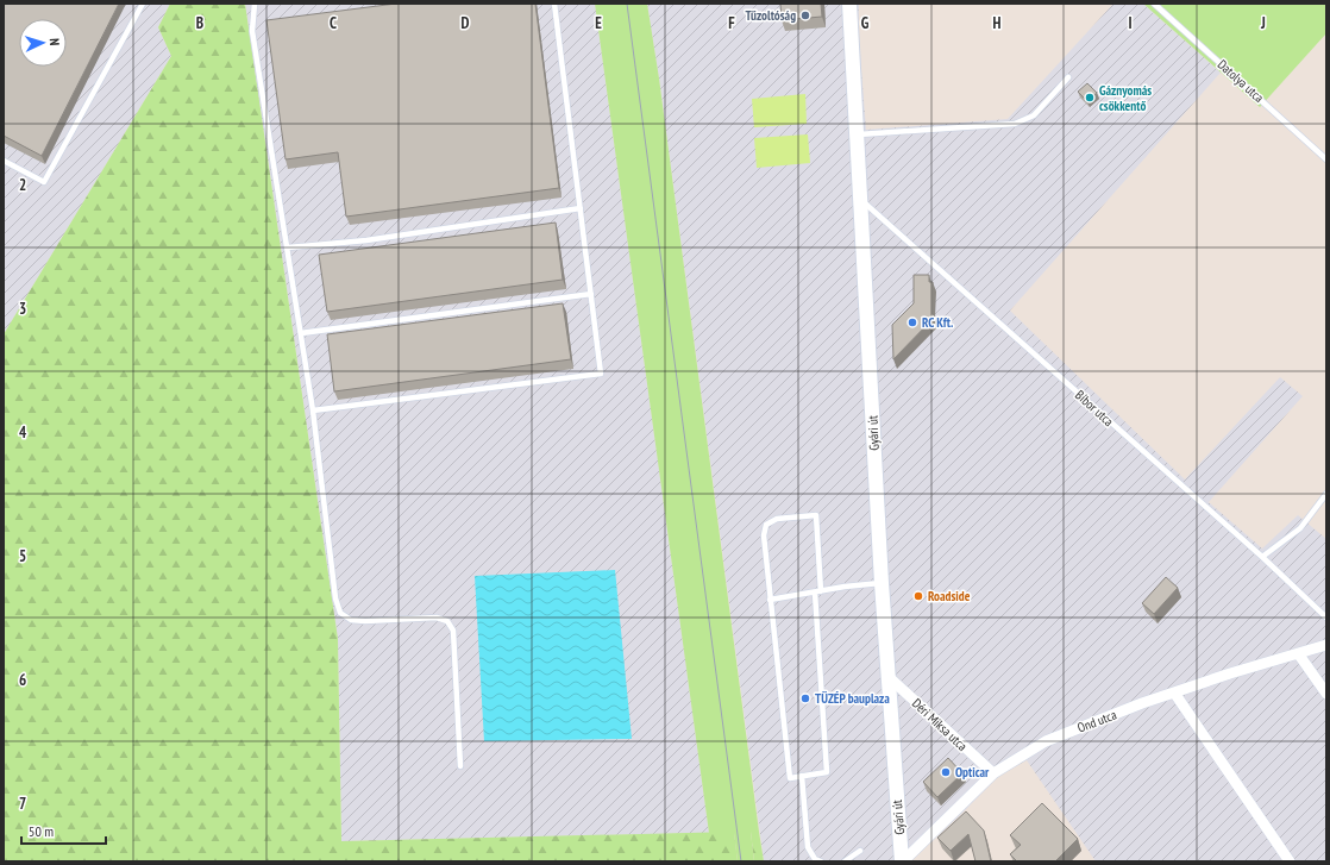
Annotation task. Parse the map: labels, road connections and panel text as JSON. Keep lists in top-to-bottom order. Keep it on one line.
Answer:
{"streets":{"street":["Gyári út","Ond utca","Déri Miksa utca"],"lane":["Datolya utca","Bíbor utca"]},"crossings":[["Bíbor utca","Gyári út"],["Gyári út","Ond utca"],["Gyári út","Déri Miksa utca"],["Ond utca","Déri Miksa utca"]],"places":["Tűzoltóság","Gáznyomás csökkentő","RC Kft.","Roadside","TÜZÉP bauplaza","Opticar"],"scale_bar":"50 m","north":"right","grid":{"columns":["B","C","D","E","F","G","H","I","J"],"rows":["2","3","4","5","6","7"]}}
